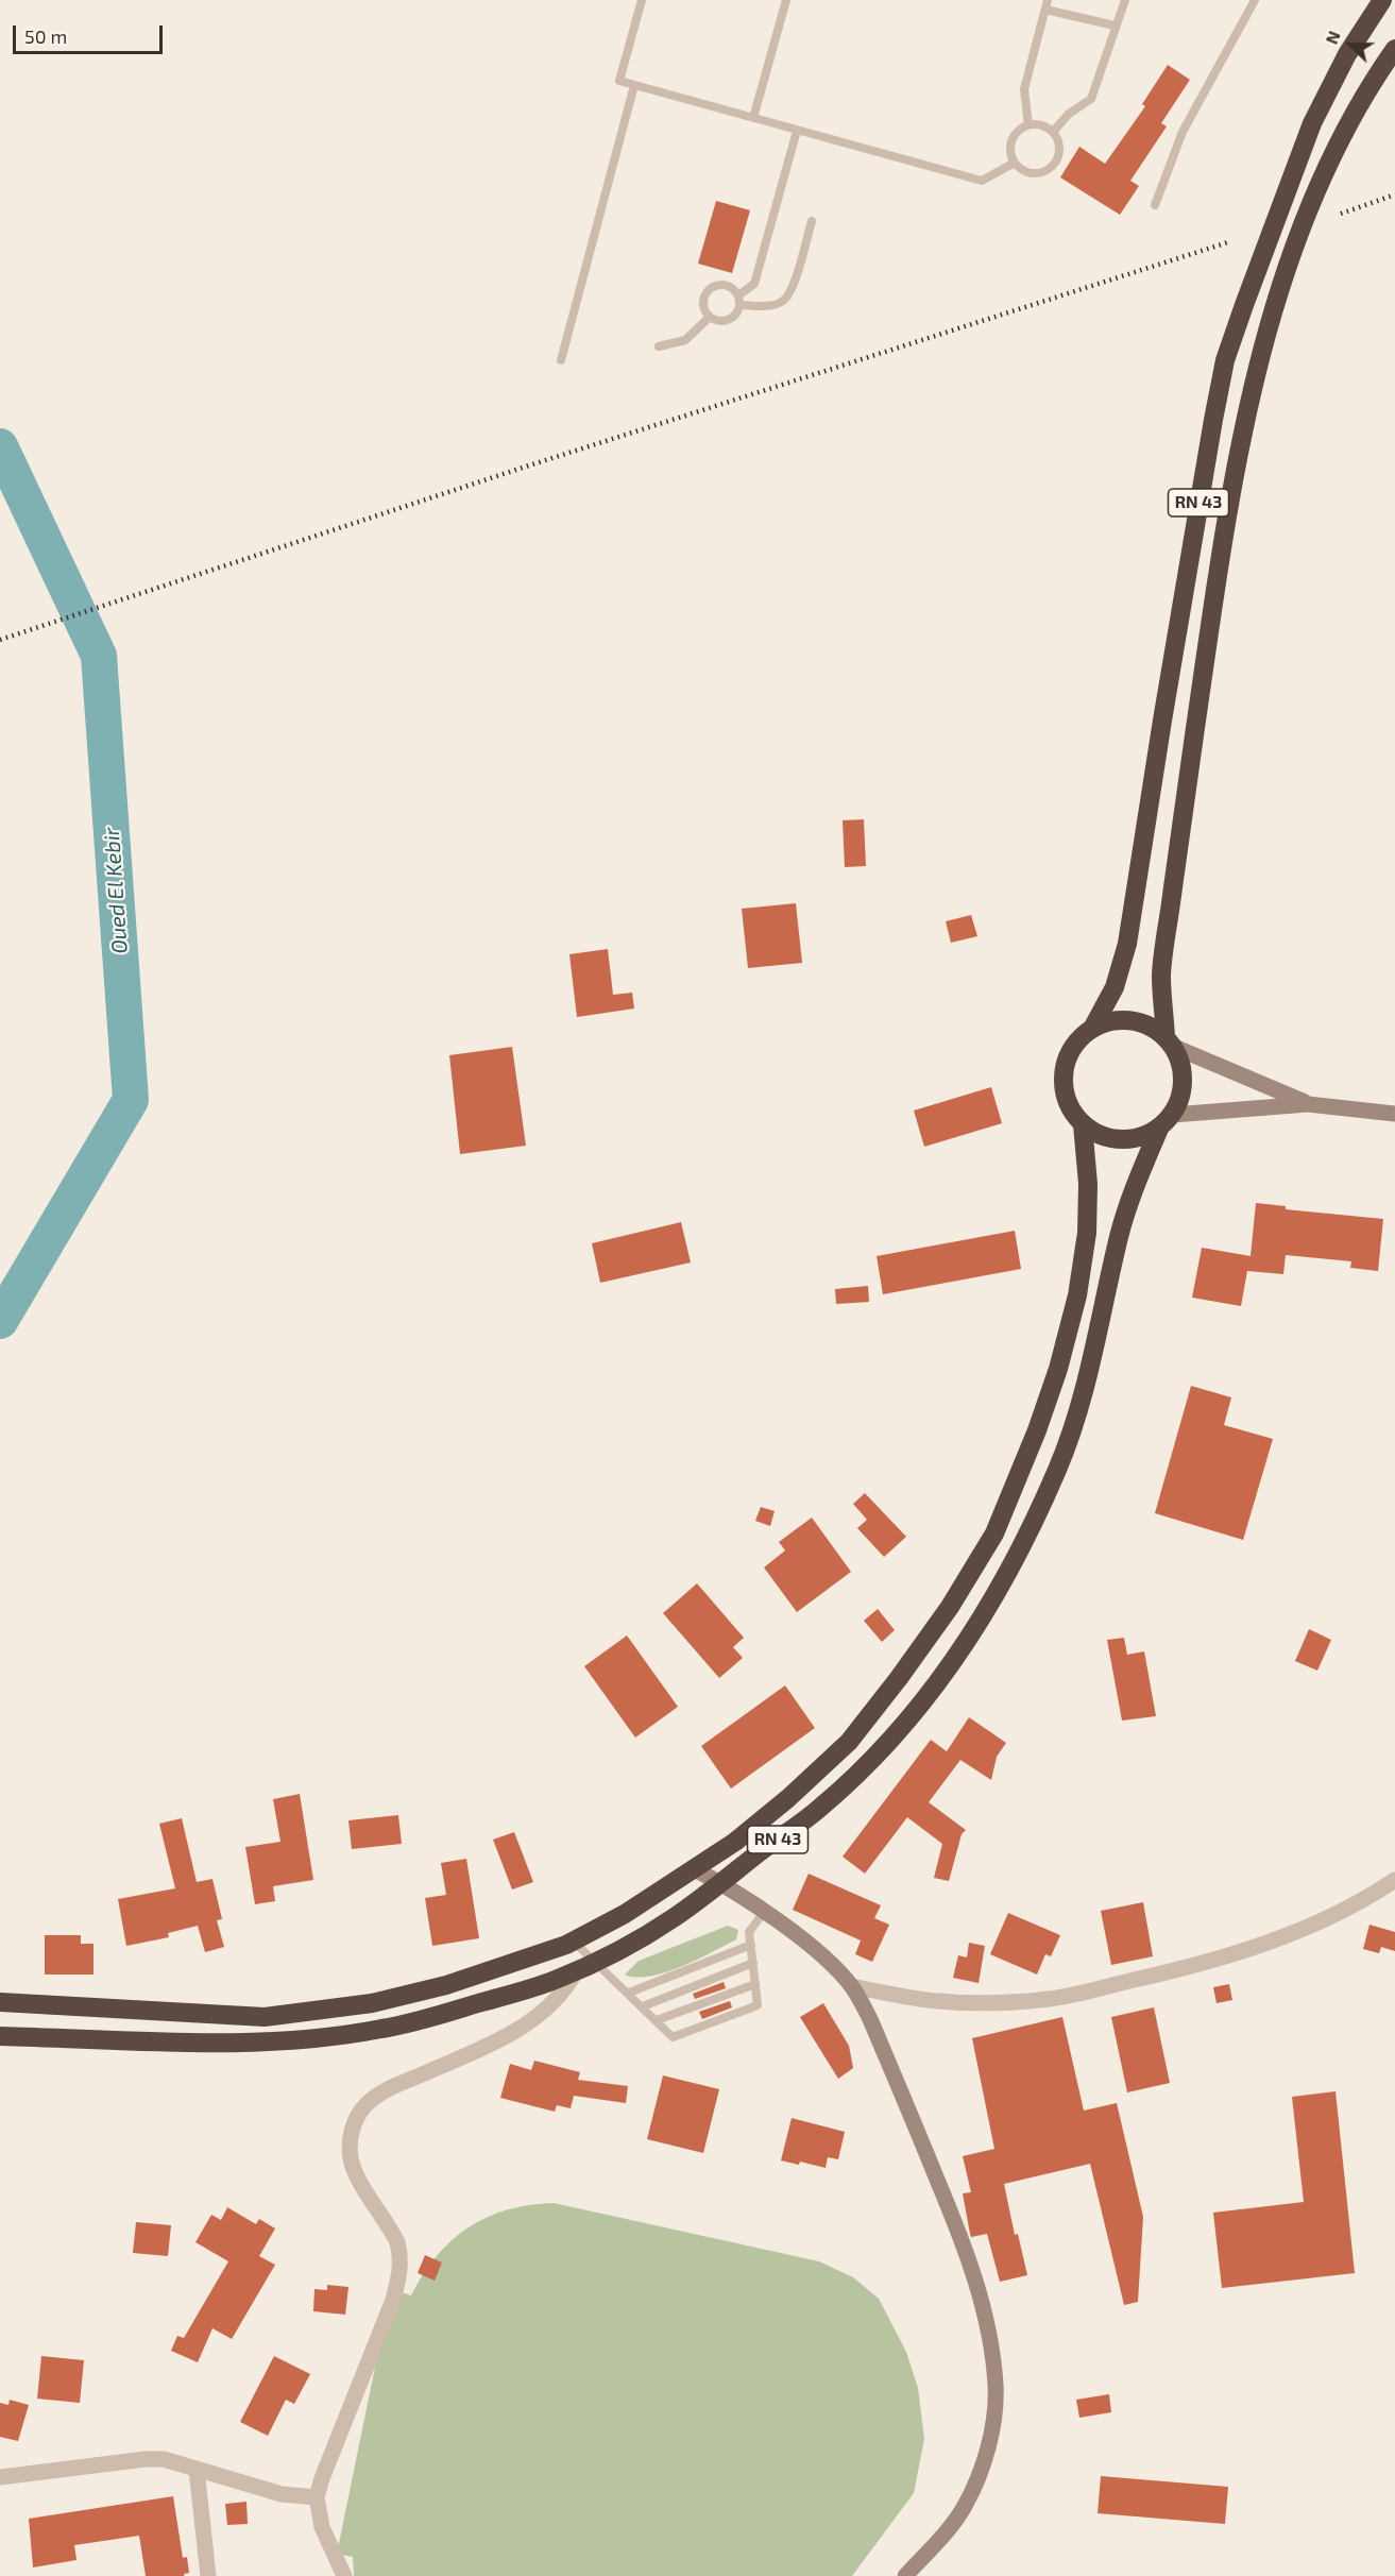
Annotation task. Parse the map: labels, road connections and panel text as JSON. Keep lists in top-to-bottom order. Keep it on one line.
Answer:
{"streets":{"highway":["RN 43"]},"water":["Oued El Kebir"],"scale_bar":"50 m","north":"left"}
